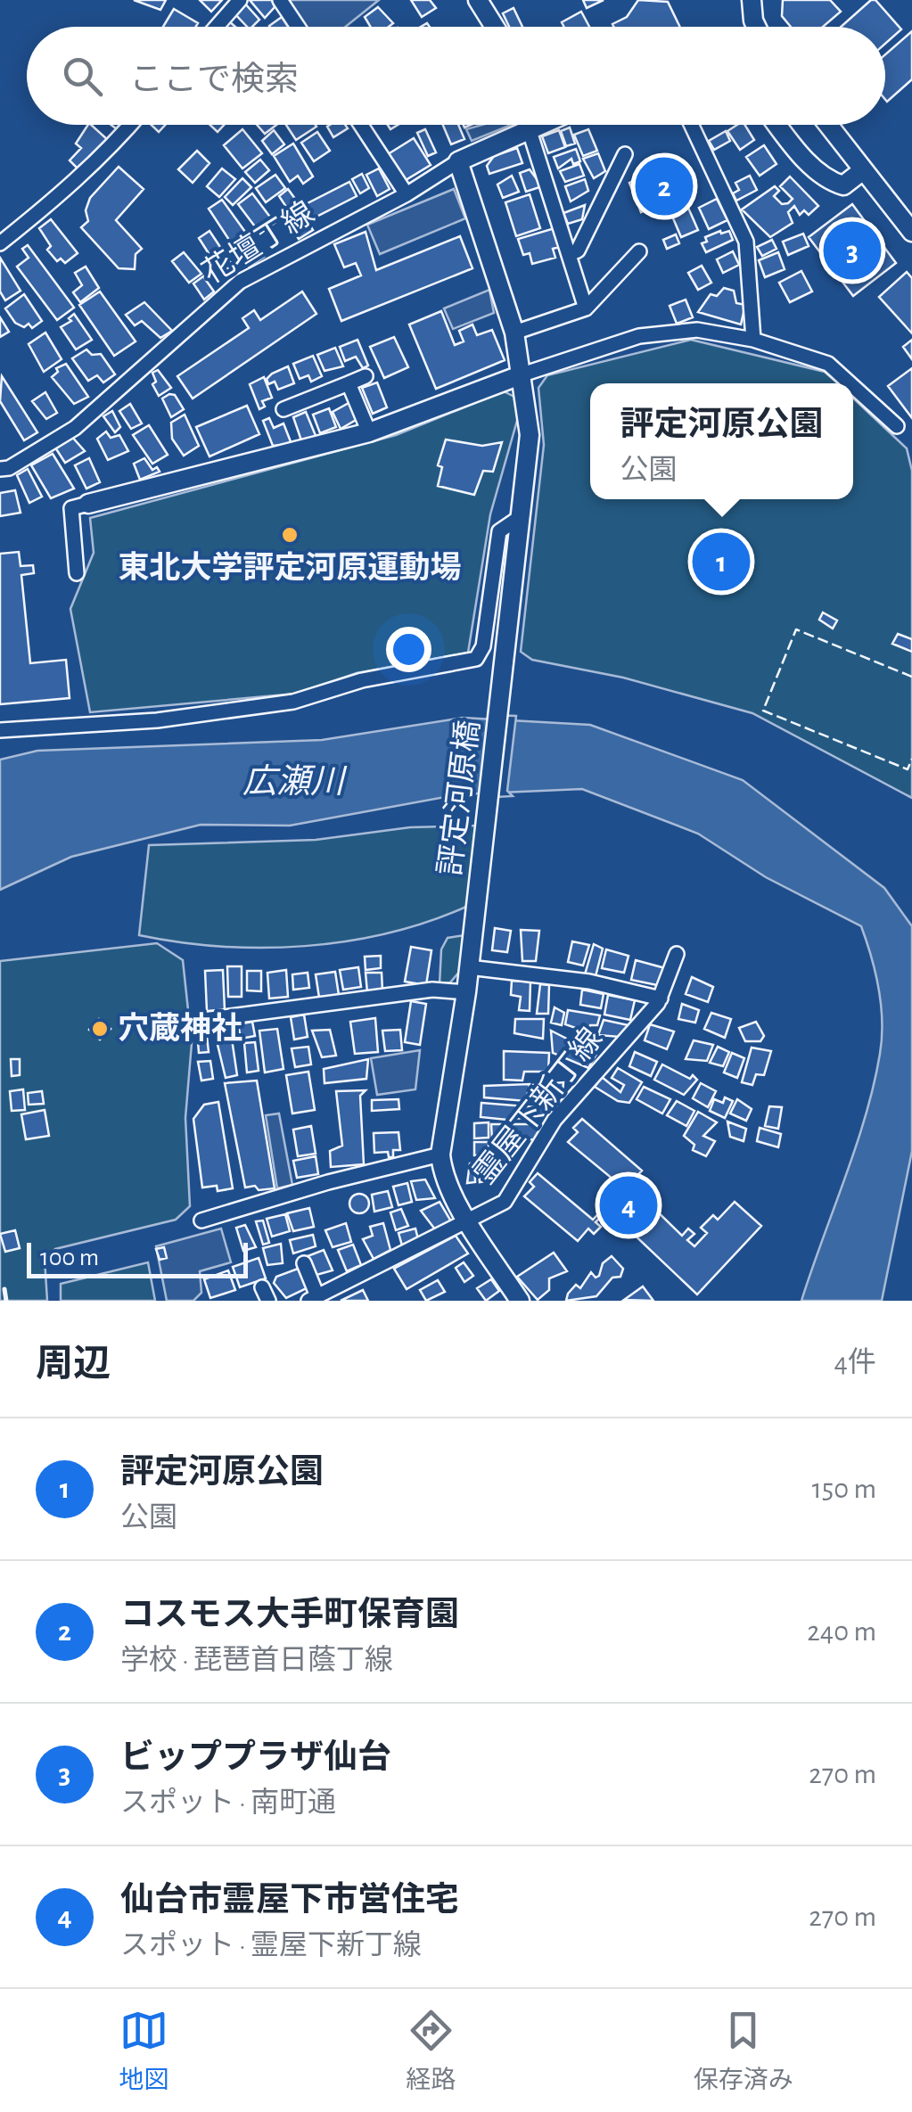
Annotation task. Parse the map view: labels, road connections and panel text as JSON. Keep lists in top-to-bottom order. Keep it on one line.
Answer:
{"streets":{"street":["花壇丁線","評定河原橋","霊屋下新丁線"]},"crossings":[["花壇丁線","評定河原橋"]],"water":["広瀬川"],"places":["東北大学評定河原運動場","穴蔵神社"],"scale_bar":"100 m","page":{"search":"ここで検索","pins":["2","3","1","4"],"popup":["評定河原公園","公園"],"scale":"100 m","heading":["周辺","4件"],"list":[{"mark":"1","name":"評定河原公園","note":"公園","value":"150 m"},{"mark":"2","name":"コスモス大手町保育園","note":"学校 · 琵琶首日蔭丁線","value":"240 m"},{"mark":"3","name":"ビッププラザ仙台","note":"スポット · 南町通","value":"270 m"},{"mark":"4","name":"仙台市霊屋下市営住宅","note":"スポット · 霊屋下新丁線","value":"270 m"}],"nav":["地図","経路","保存済み"]}}
